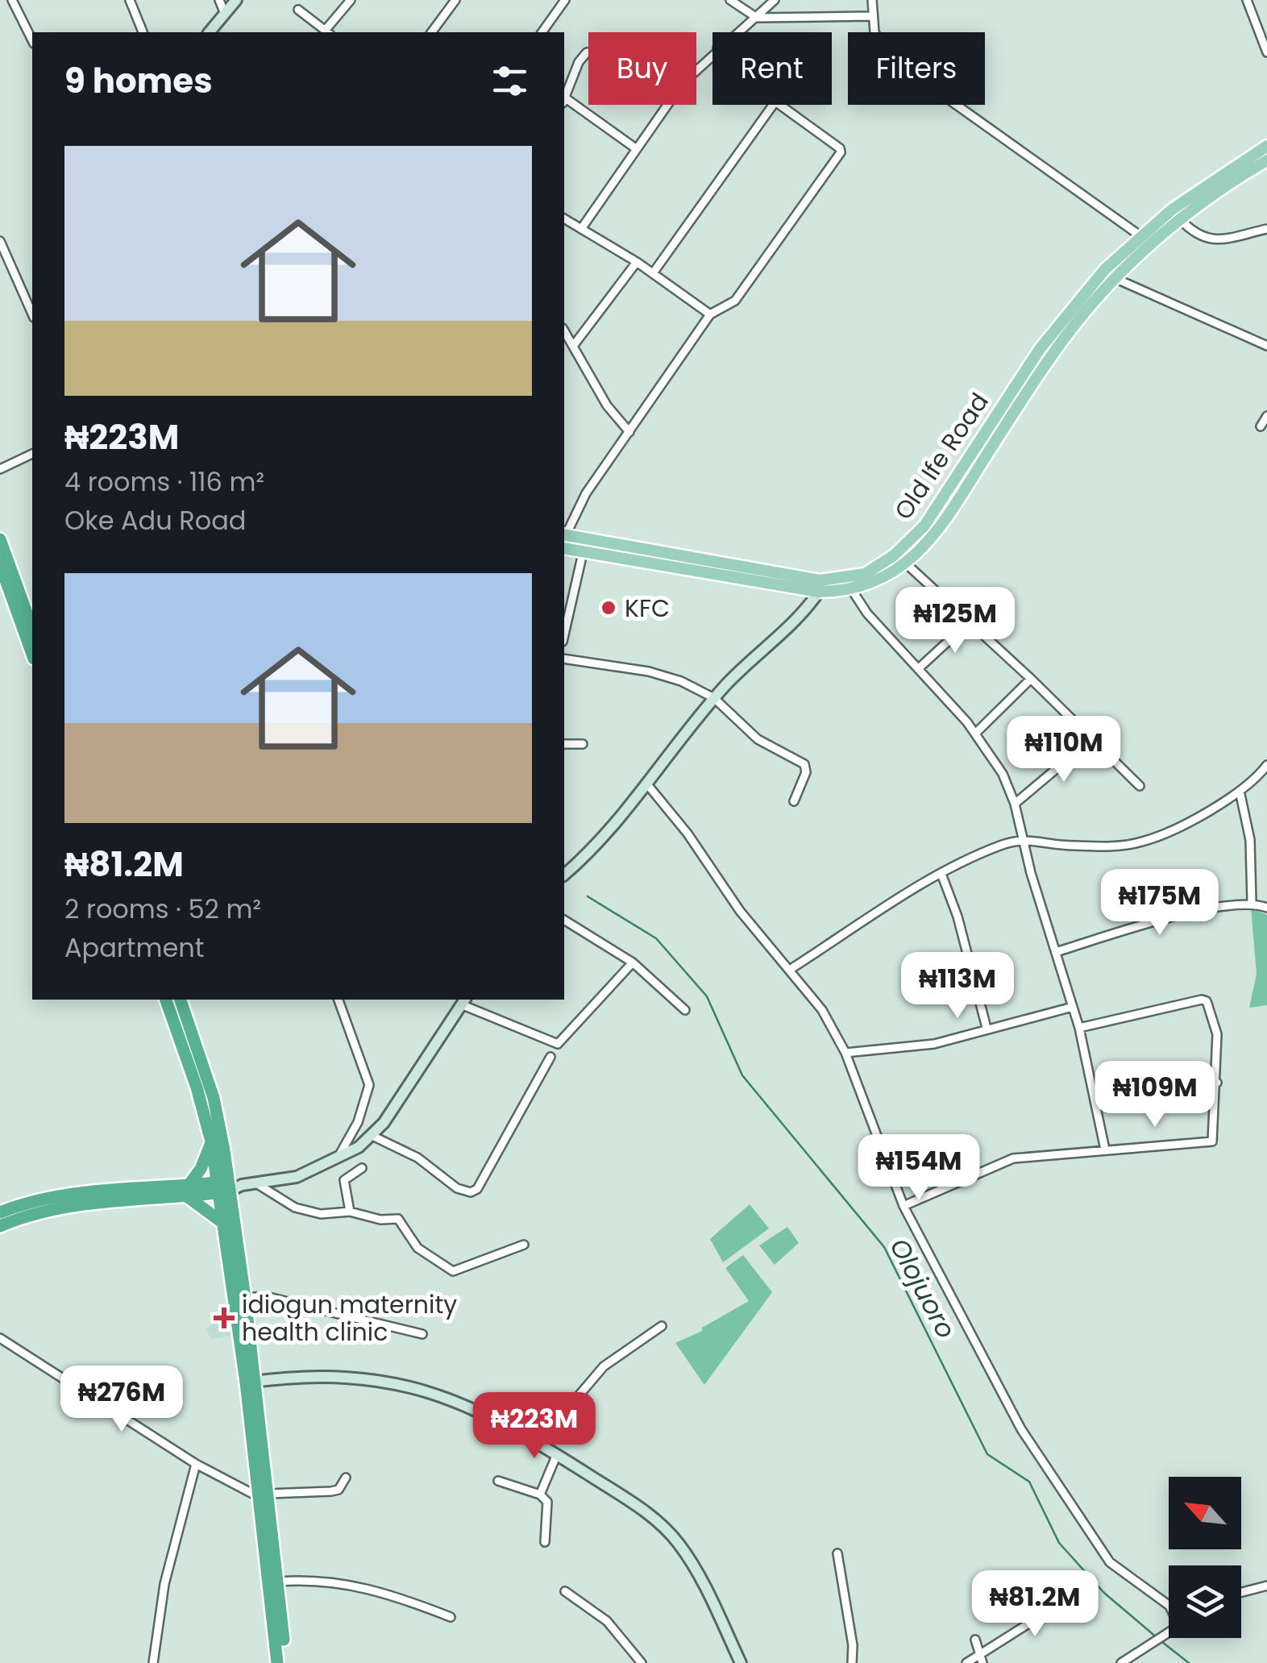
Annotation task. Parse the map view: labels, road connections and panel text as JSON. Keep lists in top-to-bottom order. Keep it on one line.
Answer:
{"streets":{"main road":["Old Ife Road"]},"water":["Olojuoro"],"places":{"other":["KFC"],"health":["idiogun maternity health clinic"]},"north":"top left","page":{"chip":["Buy","Rent","Filters"],"heading":"9 homes","list":[{"name":"₦223M","note":"4 rooms · 116 m² · Oke Adu Road"},{"name":"₦81.2M","note":"2 rooms · 52 m² · Apartment"}],"price":["₦125M","₦110M","₦175M","₦113M","₦109M","₦154M","₦276M","₦223M","₦81.2M"]}}
